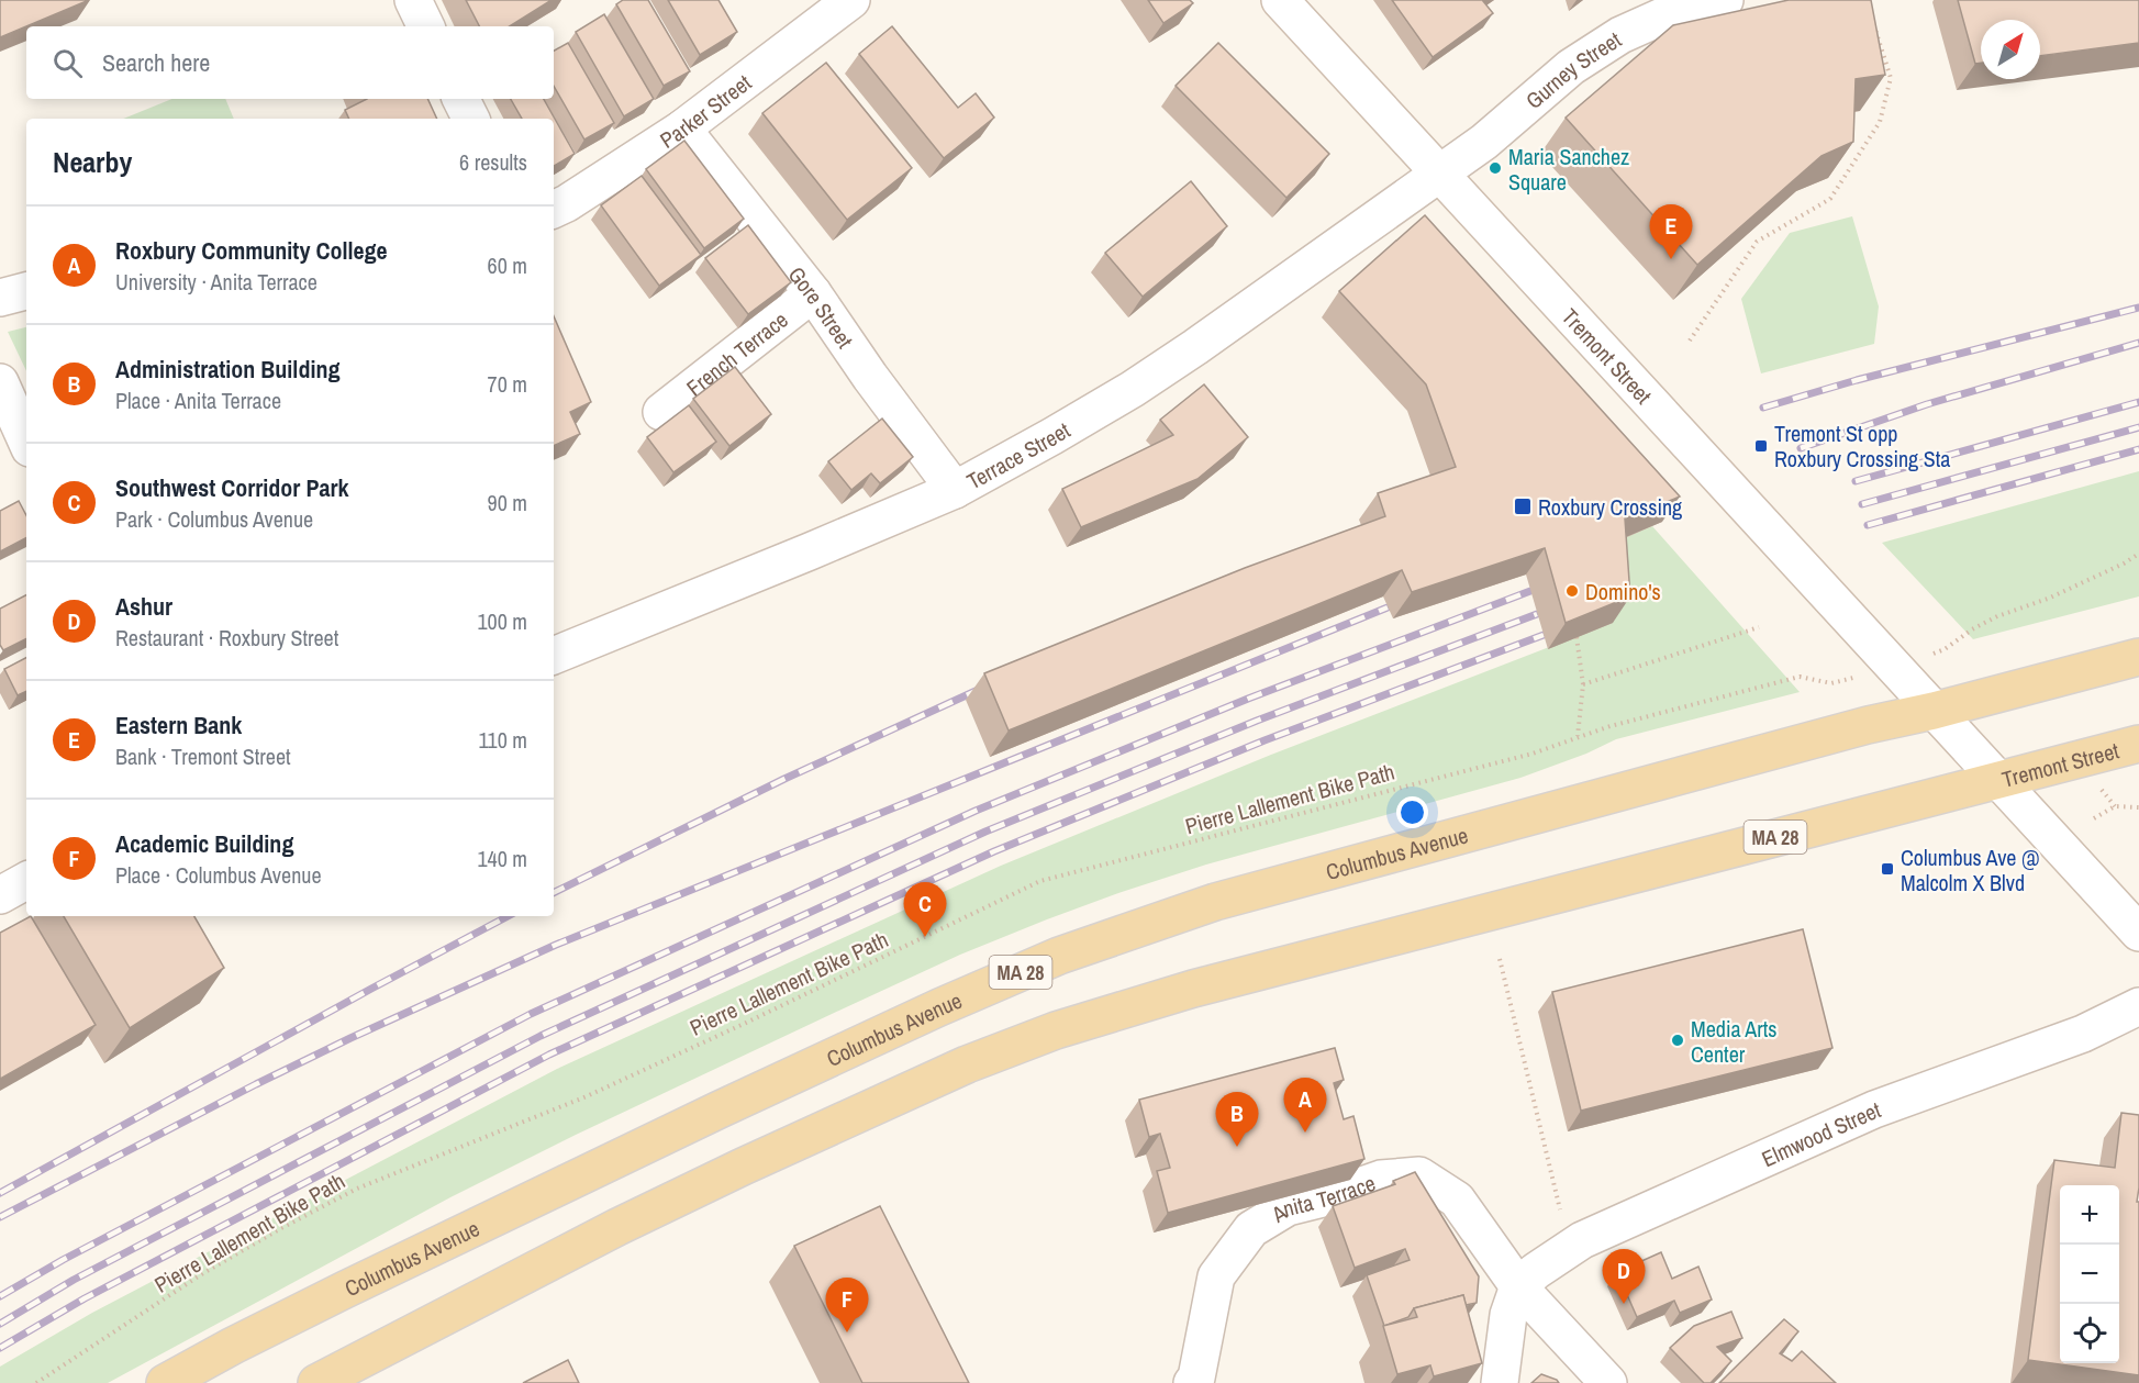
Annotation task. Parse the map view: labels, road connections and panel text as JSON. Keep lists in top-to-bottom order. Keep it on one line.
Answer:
{"streets":{"main road":["Tremont Street","MA 28","Columbus Avenue"],"street":["Gurney Street","Parker Street","Gore Street","French Terrace","Terrace Street","Elmwood Street","Anita Terrace"],"path":["Pierre Lallement Bike Path"]},"crossings":[["Gurney Street","Tremont Street"],["Gurney Street","Terrace Street"],["Parker Street","Gore Street"],["Gore Street","French Terrace"],["Gore Street","Terrace Street"],["Tremont Street","Terrace Street"],["Tremont Street","MA 28"],["Tremont Street","Columbus Avenue"],["MA 28","Columbus Avenue"],["Elmwood Street","Anita Terrace"]],"places":{"other":["Maria Sanchez Square","Domino's","Media Arts Center"],"transit":["Tremont St opp Roxbury Crossing Sta","Roxbury Crossing","Columbus Ave @ Malcolm X Blvd"]},"north":"top right","page":{"search":"Search here","heading":["Nearby","6 results"],"pins":["E","C","A","B","D","F"],"list":[{"mark":"A","name":"Roxbury Community College","note":"University · Anita Terrace","value":"60 m"},{"mark":"B","name":"Administration Building","note":"Place · Anita Terrace","value":"70 m"},{"mark":"C","name":"Southwest Corridor Park","note":"Park · Columbus Avenue","value":"90 m"},{"mark":"D","name":"Ashur","note":"Restaurant · Roxbury Street","value":"100 m"},{"mark":"E","name":"Eastern Bank","note":"Bank · Tremont Street","value":"110 m"},{"mark":"F","name":"Academic Building","note":"Place · Columbus Avenue","value":"140 m"}],"map_buttons":["+","−"]}}
